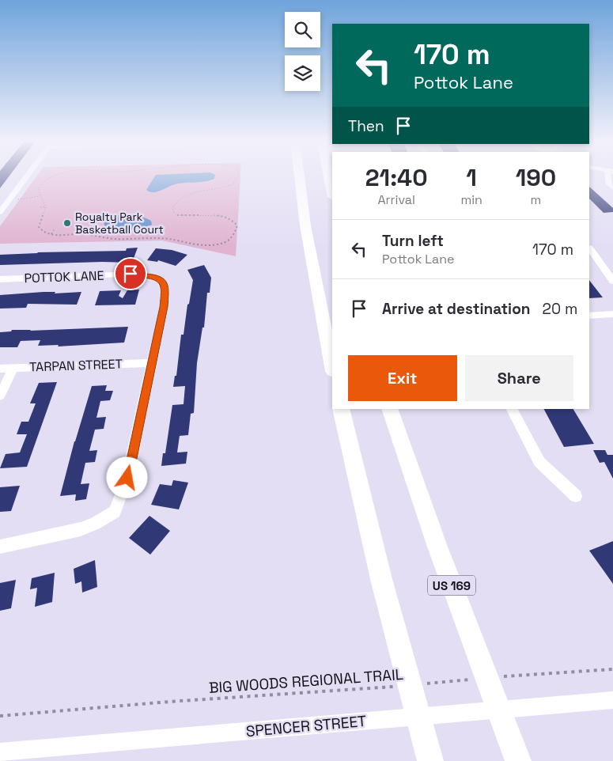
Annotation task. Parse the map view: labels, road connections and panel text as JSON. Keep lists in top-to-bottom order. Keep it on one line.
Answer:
{"streets":{"highway":["US 169"],"street":["POTTOK LANE","TARPAN STREET","SPENCER STREET"],"path":["BIG WOODS REGIONAL TRAIL"]},"crossings":[["POTTOK LANE","TARPAN STREET"]],"places":["Royalty Park Basketball Court"],"page":{"turn":["170 m","Pottok Lane"],"then":"Then","eta":["21:40","Arrival","1","min","190","m"],"list":[{"name":"Turn left","note":"Pottok Lane","value":"170 m"},{"name":"Arrive at destination","value":"20 m"}],"buttons":["Exit","Share"]}}
